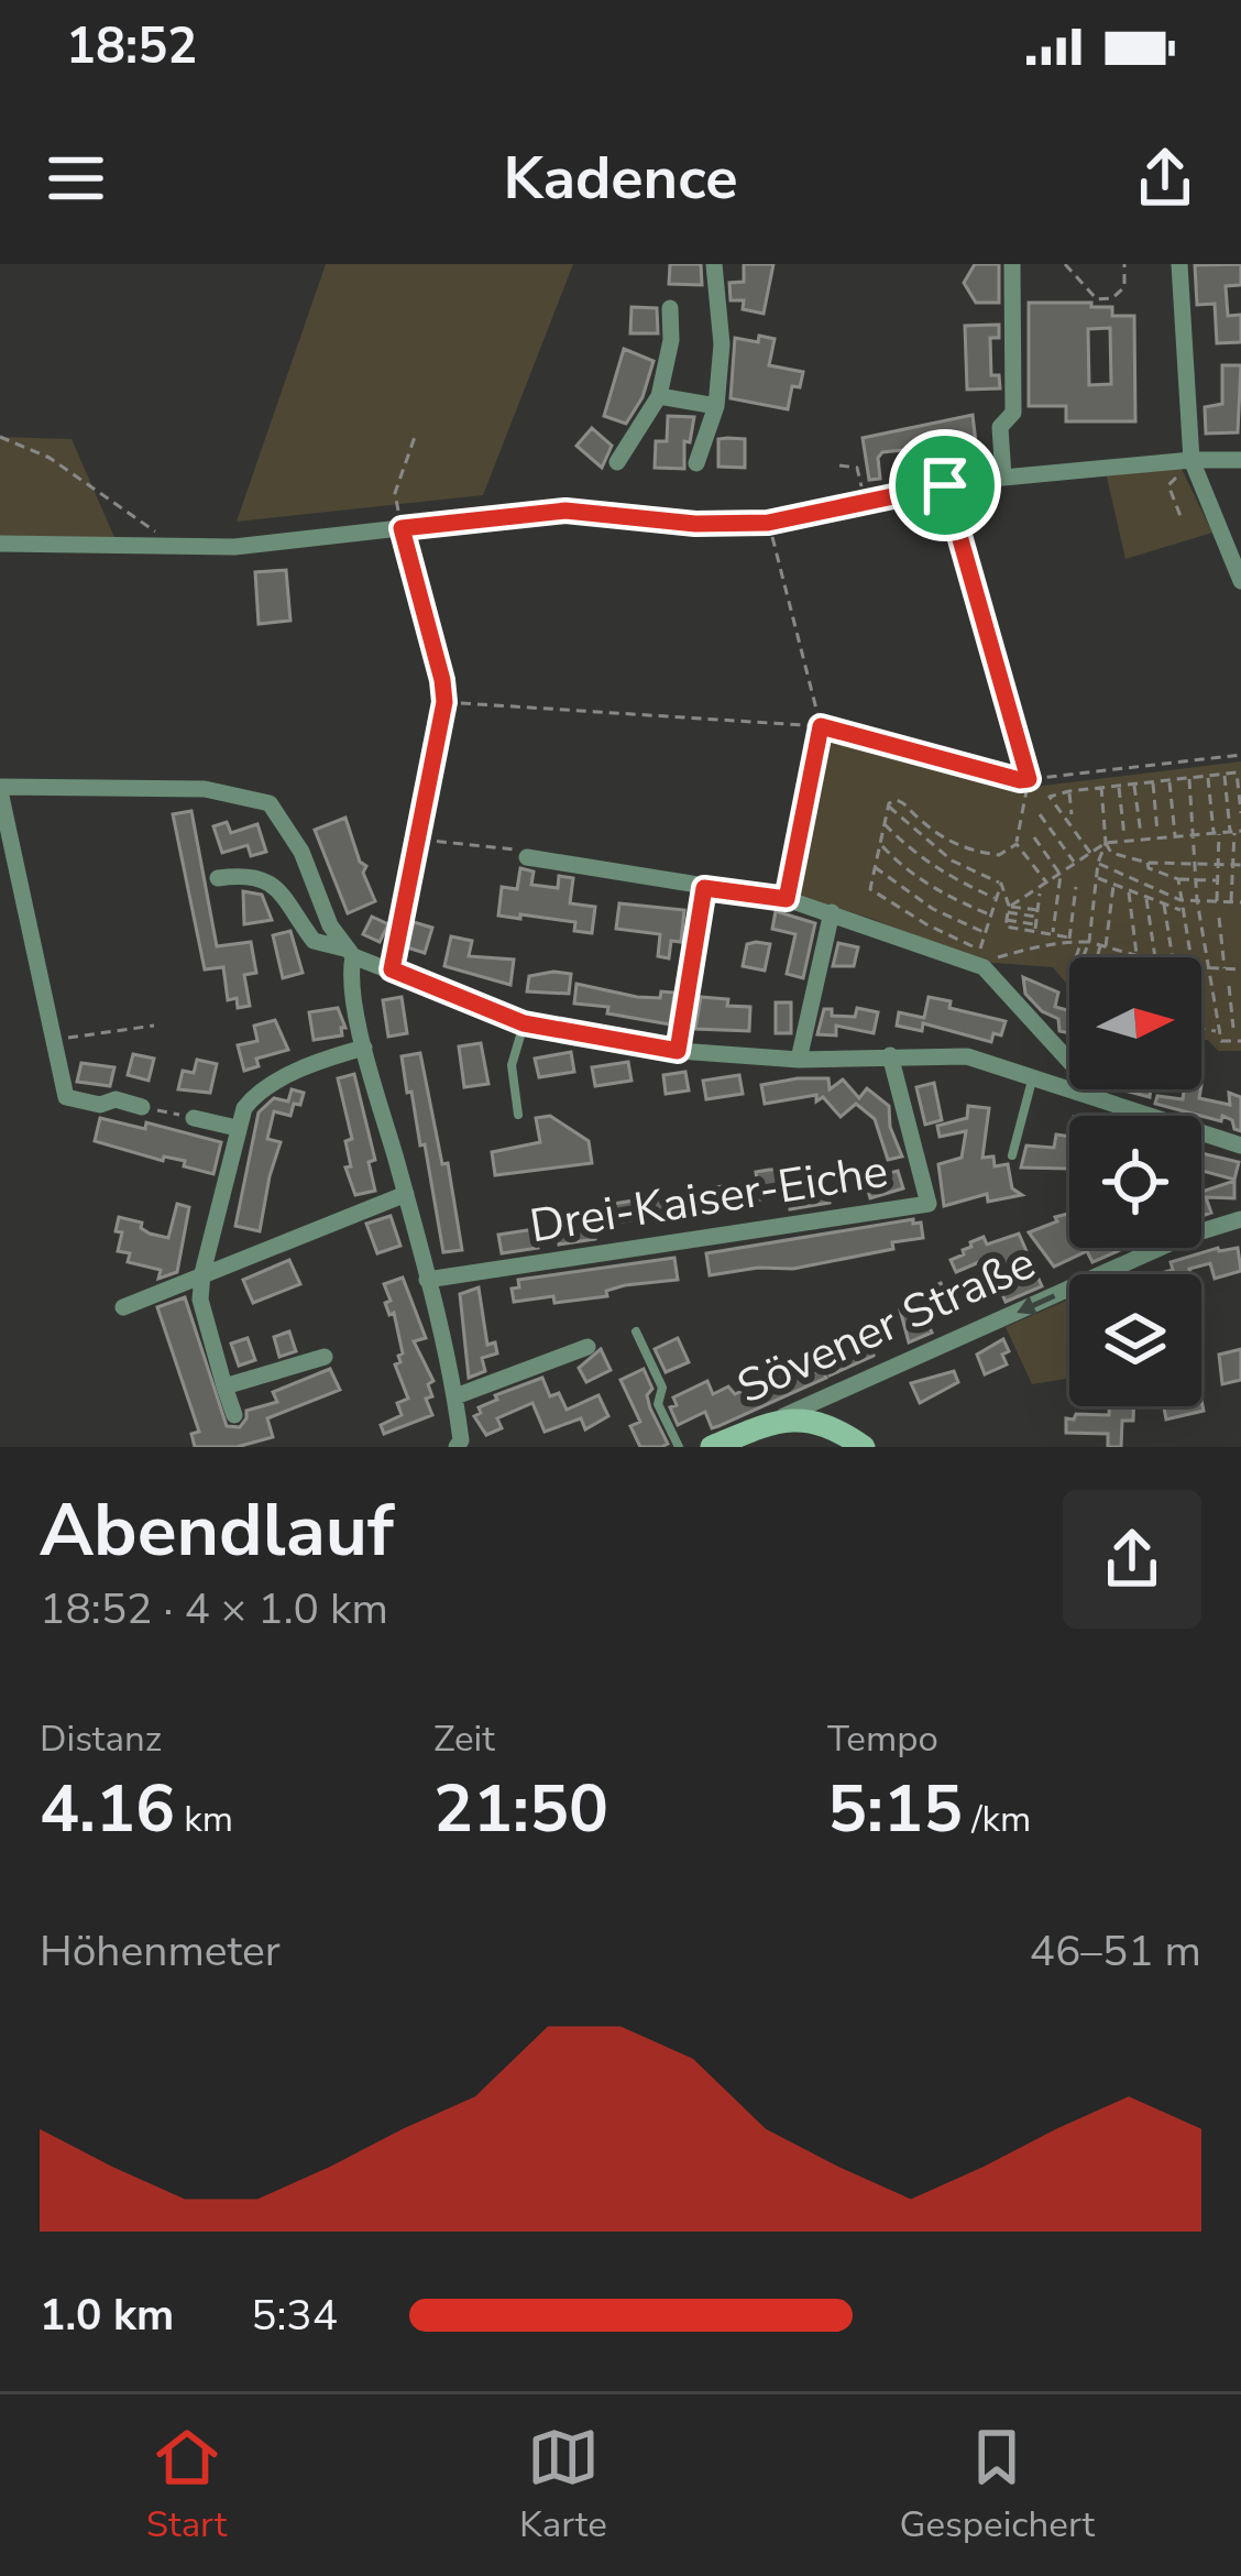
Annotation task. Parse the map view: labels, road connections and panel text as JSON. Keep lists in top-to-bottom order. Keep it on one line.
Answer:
{"streets":{"main road":["Sövener Straße"],"street":["Drei-Kaiser-Eiche"]},"one_way":["Sövener Straße"],"north":"right","page":{"status":"18:52","header":"Kadence","heading":["Abendlauf","18:52 · 4 × 1.0 km"],"stats":[["Distanz","4.16 km"],["Zeit","21:50"],["Tempo","5:15 /km"]],"chart":["Höhenmeter","46–51 m"],"list":[{"name":"1.0 km","note":"5:34"}],"tabs":["Start","Karte","Gespeichert"]}}
